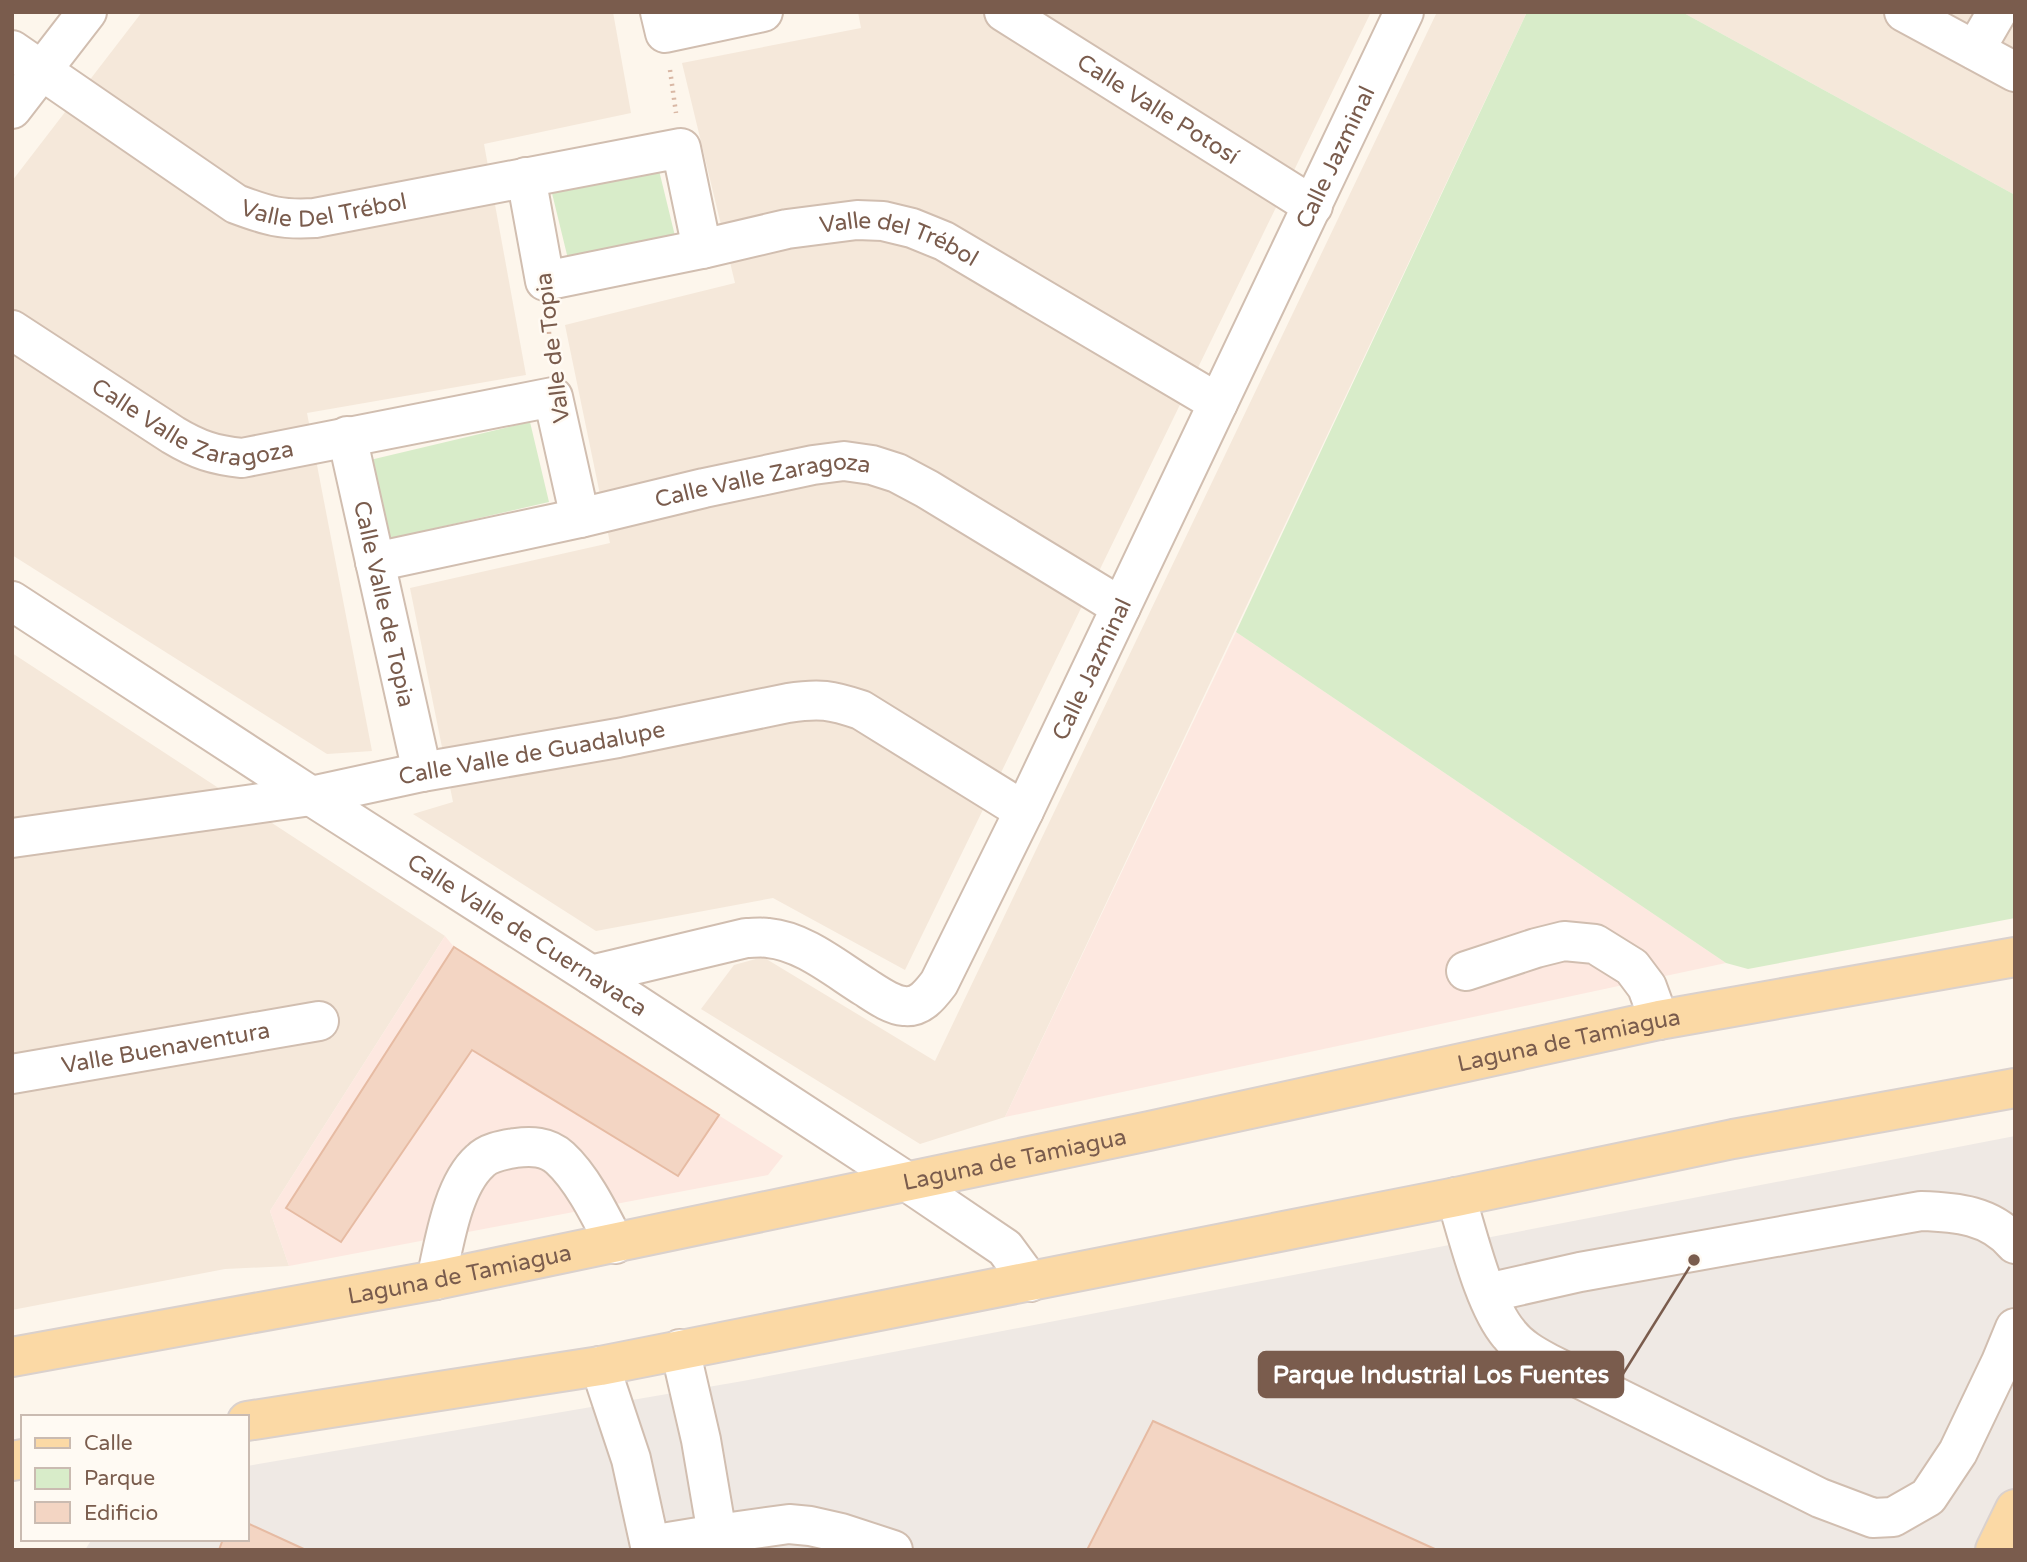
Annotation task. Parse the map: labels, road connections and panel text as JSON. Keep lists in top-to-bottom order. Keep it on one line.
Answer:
{"streets":{"main road":["Laguna de Tamiagua"],"street":["Calle Valle Potosí","Calle Jazminal","Valle Del Trébol","Valle del Trébol","Valle de Topia","Calle Valle Zaragoza","Calle Valle de Topia","Calle Valle de Guadalupe","Calle Valle de Cuernavaca","Valle Buenaventura"]},"crossings":[["Calle Valle Potosí","Calle Jazminal"],["Calle Jazminal","Valle del Trébol"],["Calle Jazminal","Calle Valle Zaragoza"],["Calle Jazminal","Calle Valle de Guadalupe"],["Calle Jazminal","Calle Valle de Cuernavaca"],["Valle Del Trébol","Valle de Topia"],["Valle del Trébol","Valle de Topia"],["Valle de Topia","Calle Valle Zaragoza"],["Calle Valle Zaragoza","Calle Valle de Topia"],["Calle Valle de Topia","Calle Valle de Guadalupe"],["Calle Valle de Guadalupe","Calle Valle de Cuernavaca"],["Calle Valle de Cuernavaca","Laguna de Tamiagua"]],"places":["Parque Industrial Los Fuentes"],"legend":["Calle","Parque","Edificio"]}
